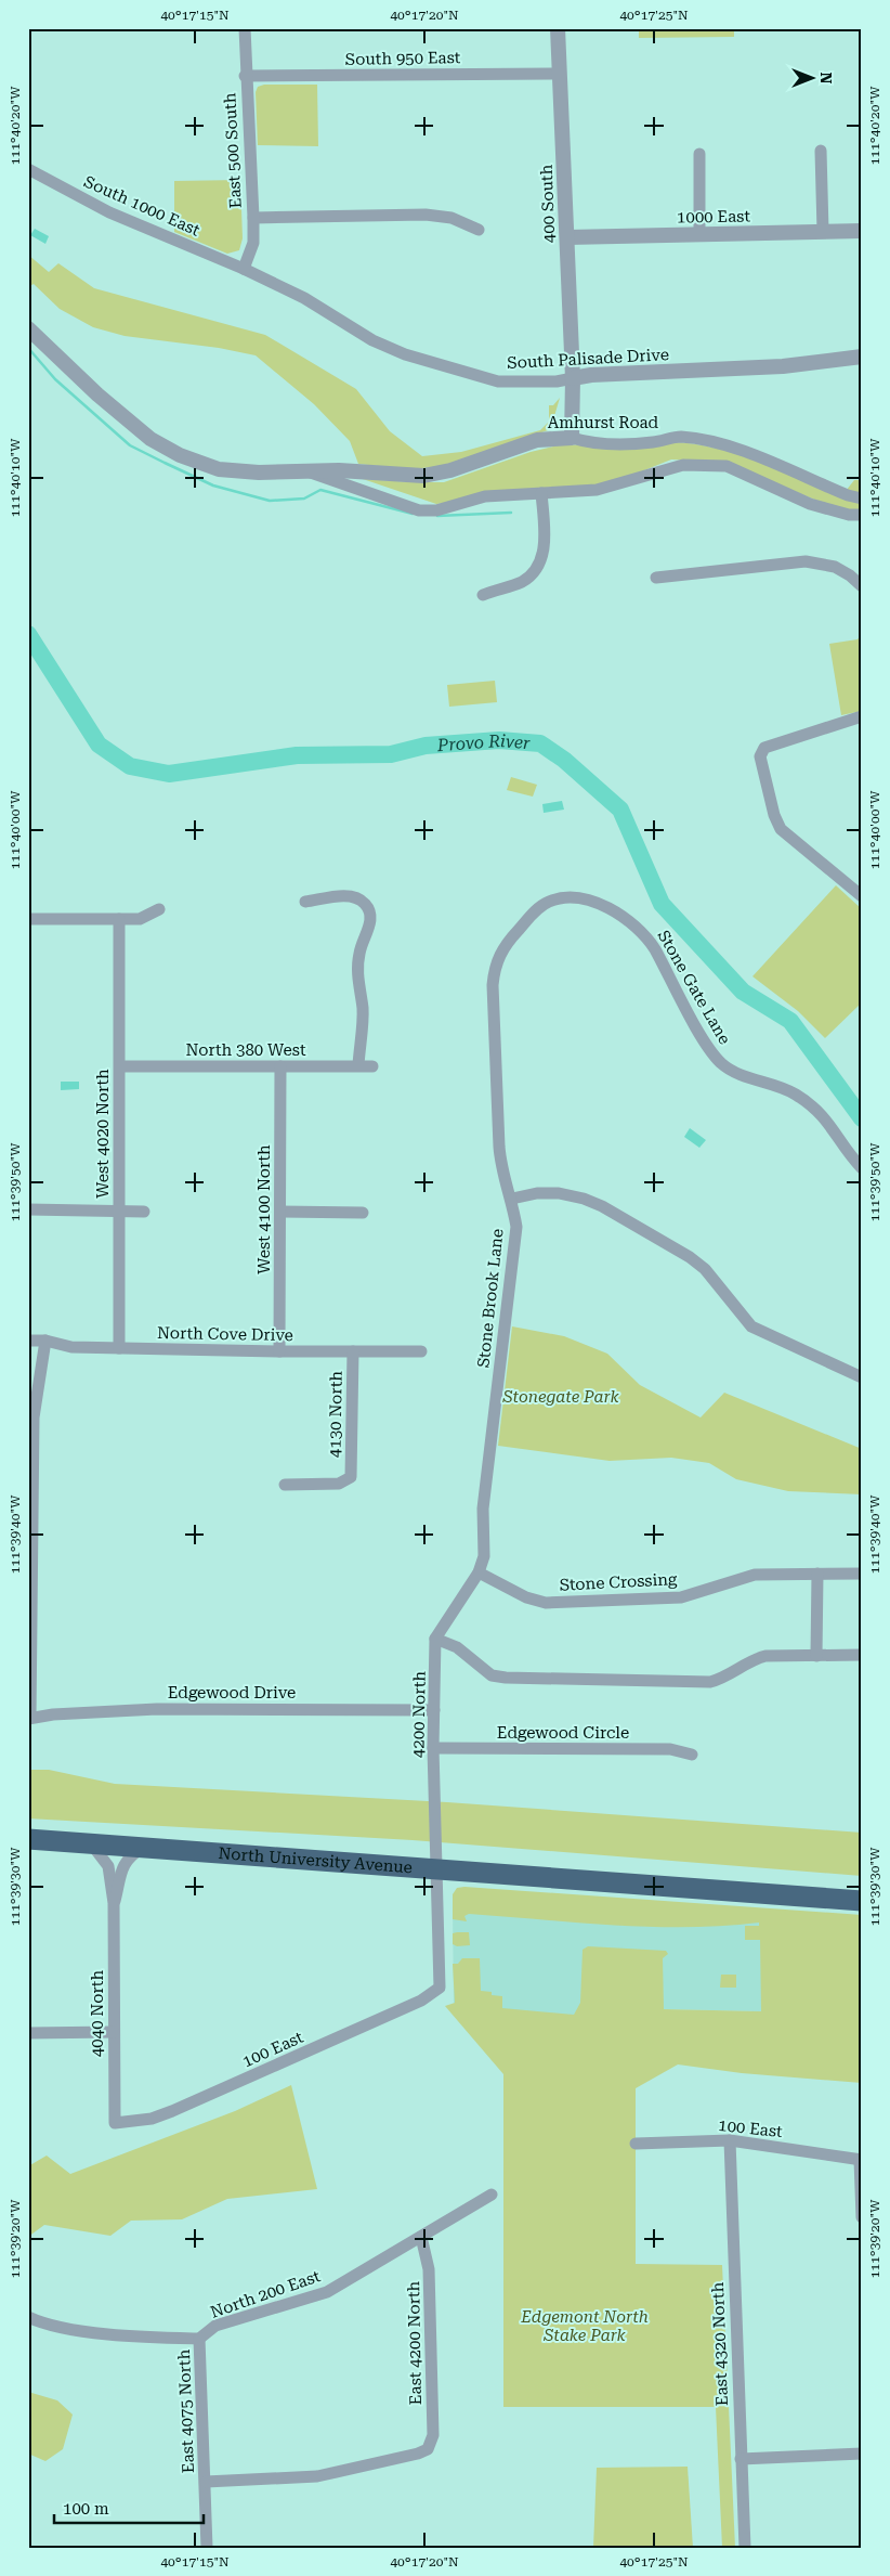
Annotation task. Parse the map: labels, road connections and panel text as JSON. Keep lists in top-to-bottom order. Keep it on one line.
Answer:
{"streets":{"highway":["North University Avenue"],"street":["South 950 East","East 500 South","400 South","South 1000 East","1000 East","South Palisade Drive","Amhurst Road","Stone Gate Lane","North 380 West","West 4020 North","West 4100 North","Stone Brook Lane","North Cove Drive","4130 North","Stone Crossing","Edgewood Drive","4200 North","Edgewood Circle","4040 North","100 East","North 200 East","East 4200 North","East 4320 North","East 4075 North"]},"crossings":[["South 950 East","East 500 South"],["South 950 East","400 South"],["East 500 South","South 1000 East"],["East 500 South","South Palisade Drive"],["400 South","1000 East"],["400 South","South Palisade Drive"],["400 South","Amhurst Road"],["South 1000 East","South Palisade Drive"],["Stone Gate Lane","Stone Brook Lane"],["North 380 West","West 4020 North"],["North 380 West","West 4100 North"],["West 4020 North","North Cove Drive"],["West 4100 North","North Cove Drive"],["Stone Brook Lane","Stone Crossing"],["North Cove Drive","4130 North"],["Edgewood Drive","4200 North"],["4200 North","Edgewood Circle"],["4200 North","North University Avenue"],["4200 North","100 East"],["North University Avenue","4040 North"],["4040 North","100 East"],["100 East","East 4320 North"],["North 200 East","East 4200 North"],["North 200 East","East 4075 North"],["East 4200 North","East 4075 North"]],"water":["Provo River"],"parks":["Stonegate Park","Edgemont North Stake Park"],"scale_bar":"100 m","north":"right","coordinates":["40°17'15\"N","40°17'20\"N","40°17'25\"N","111°40'20\"W","111°40'10\"W","111°40'00\"W","111°39'50\"W","111°39'40\"W","111°39'30\"W","111°39'20\"W"]}
